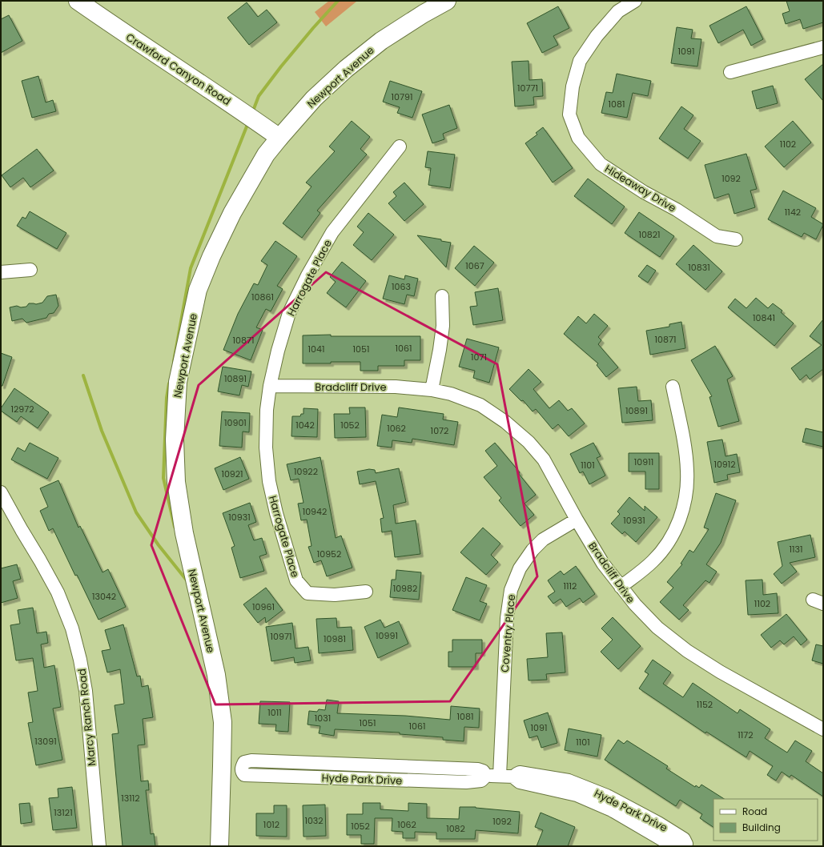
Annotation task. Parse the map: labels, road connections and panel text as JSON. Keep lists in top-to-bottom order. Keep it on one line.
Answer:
{"streets":{"main road":["Crawford Canyon Road","Newport Avenue"],"street":["Hideaway Drive","Harrogate Place","Bradcliff Drive","Coventry Place","Marcy Ranch Road","Hyde Park Drive"]},"crossings":[["Crawford Canyon Road","Newport Avenue"],["Newport Avenue","Hyde Park Drive"],["Harrogate Place","Bradcliff Drive"],["Bradcliff Drive","Coventry Place"],["Coventry Place","Hyde Park Drive"]],"house_numbers":["1091","10771","10791","1081","1102","1092","1142","10821","1067","10831","1063","10861","10841","10871","10871","1061","1041","1051","1071","10891","12972","10891","10901","1042","1052","1062","1072","10911","10912","1101","10922","10921","10942","10931","10931","1131","10952","1112","10982","13042","1102","10961","10991","10971","10981","1152","1011","1081","1031","1051","1061","1091","1172","13091","1101","13112","13121","1032","1092","1012","1062","1052","1082"],"legend":["Road","Building"]}
